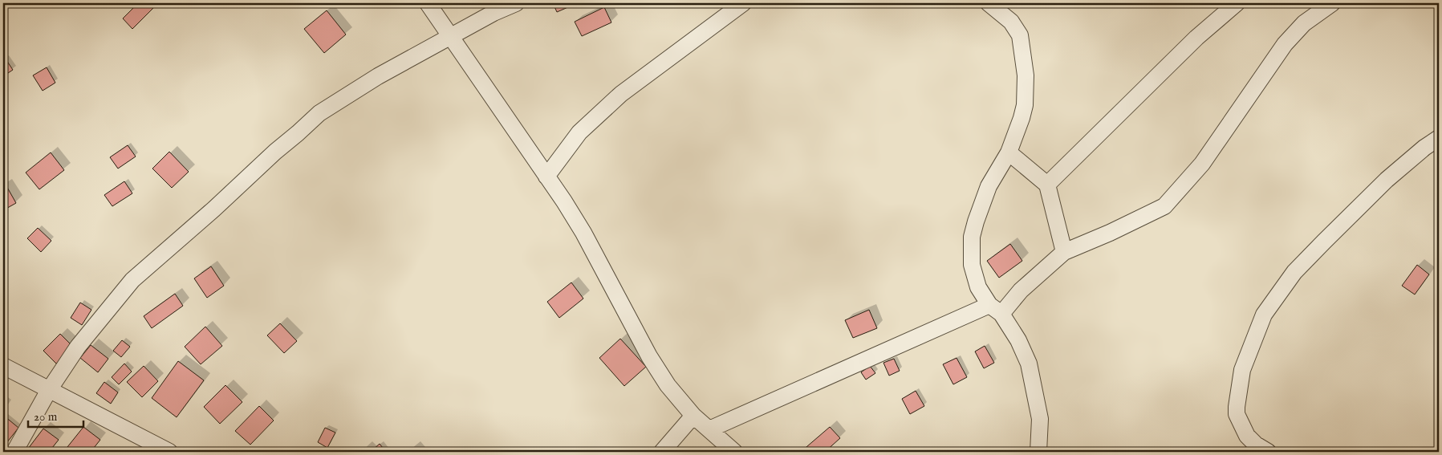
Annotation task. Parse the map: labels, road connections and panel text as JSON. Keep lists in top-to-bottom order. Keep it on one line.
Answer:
{"scale_bar":"20 m"}
